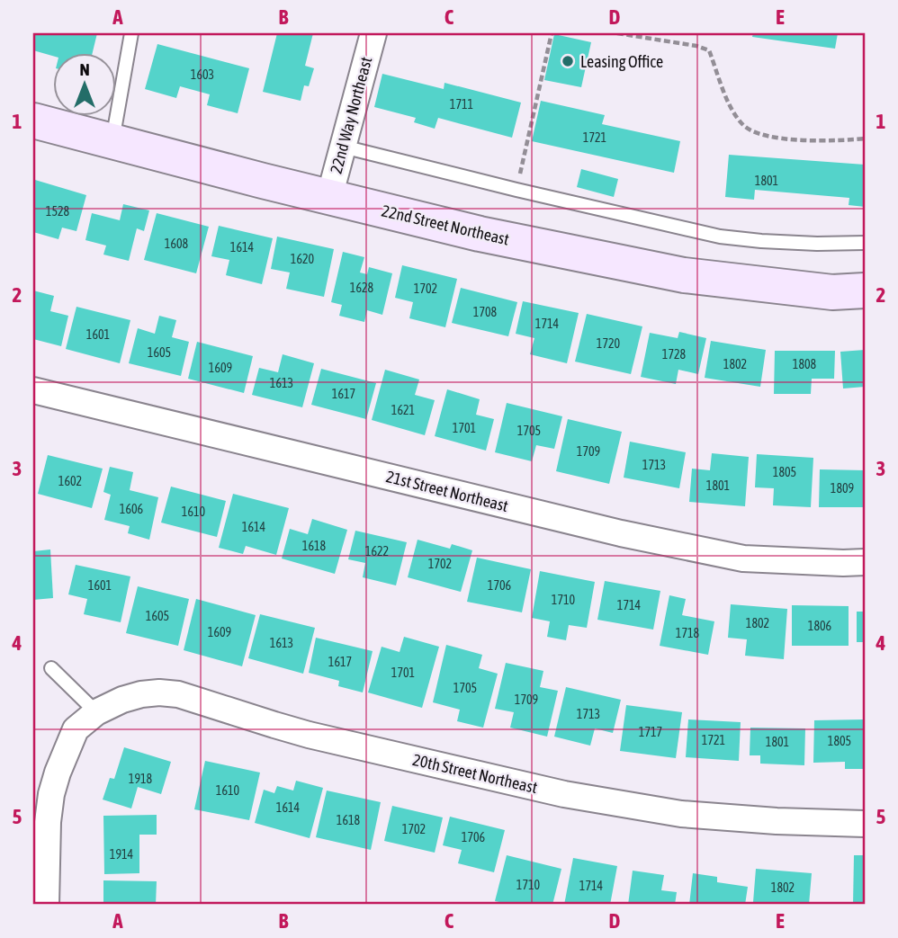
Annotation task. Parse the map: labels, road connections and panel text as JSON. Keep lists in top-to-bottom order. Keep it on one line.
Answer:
{"streets":{"street":["22nd Way Northeast","22nd Street Northeast","21st Street Northeast","20th Street Northeast"]},"crossings":[["22nd Way Northeast","22nd Street Northeast"]],"places":["Leasing Office"],"house_numbers":["1603","1711","1721","1801","1528","1608","1614","1620","1628","1702","1708","1714","1601","1720","1605","1728","1802","1808","1609","1613","1617","1621","1701","1705","1709","1713","1805","1602","1801","1809","1606","1610","1614","1618","1622","1702","1601","1706","1710","1714","1605","1802","1806","1609","1718","1613","1617","1701","1705","1709","1713","1717","1721","1805","1801","1918","1610","1614","1618","1702","1706","1914","1710","1714","1802"],"north":"top","grid":{"columns":["A","B","C","D","E"],"rows":["1","2","3","4","5"]}}
